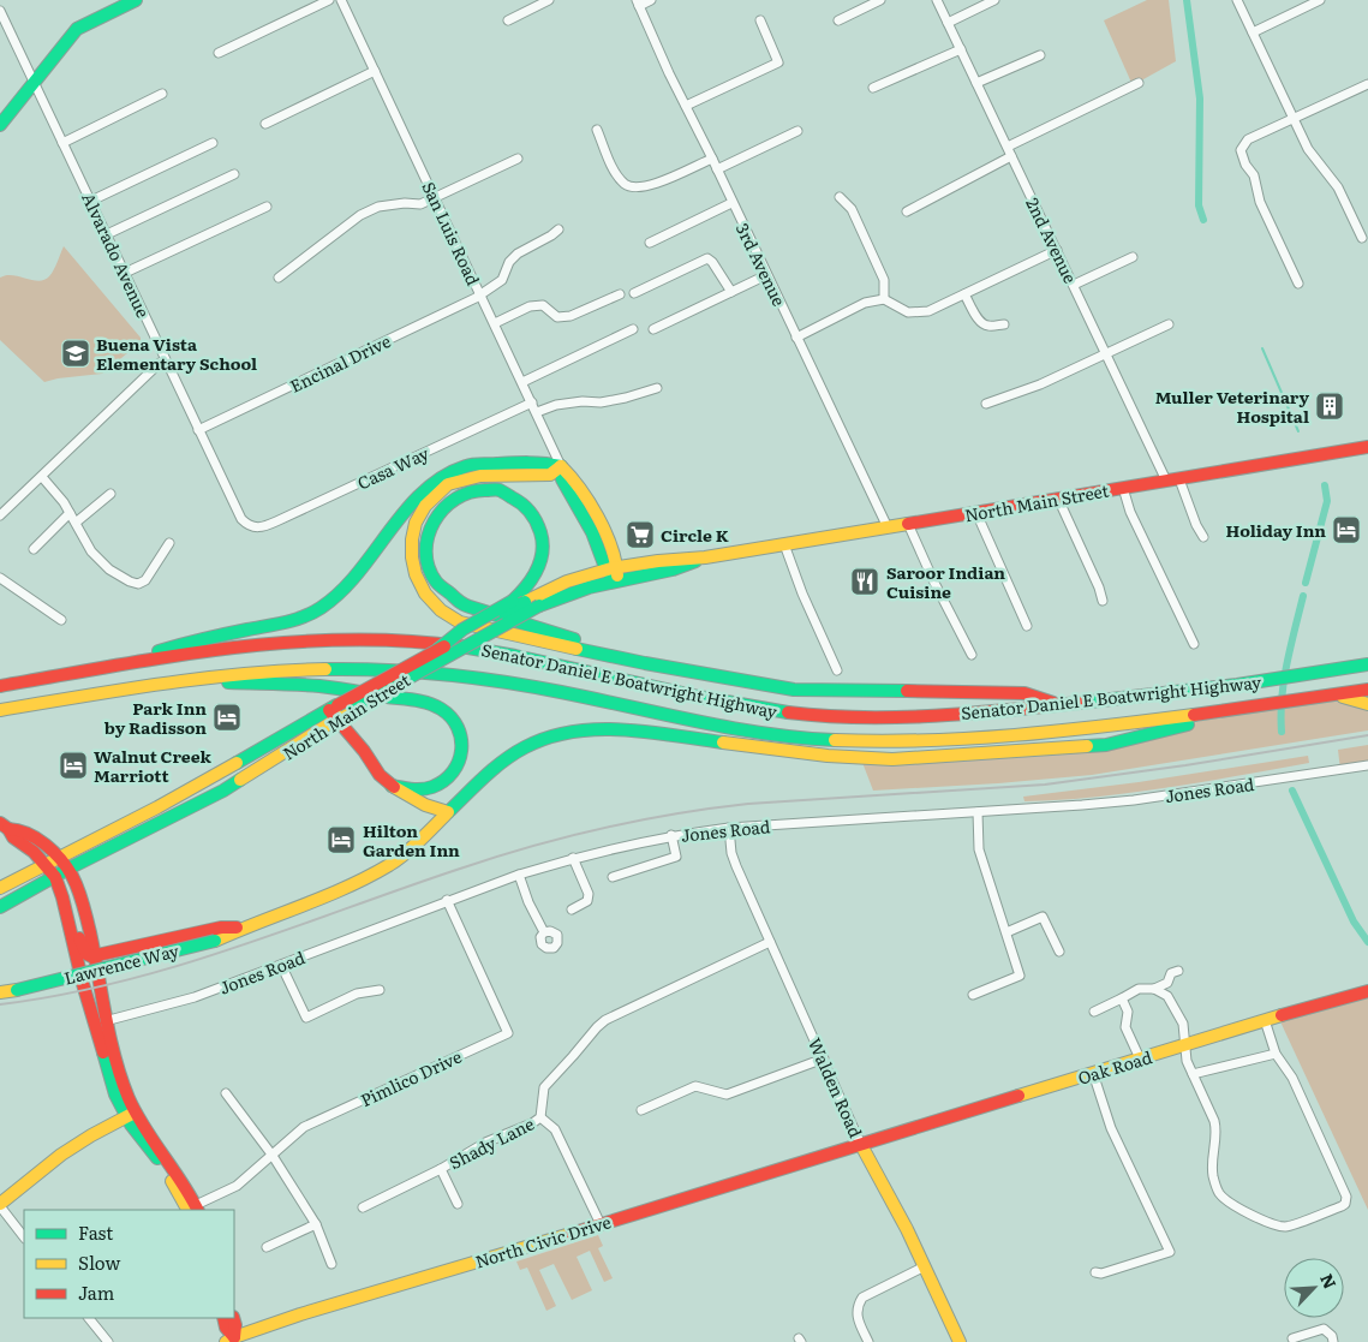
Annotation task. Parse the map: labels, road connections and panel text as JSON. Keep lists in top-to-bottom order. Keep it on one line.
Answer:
{"streets":{"main road":["San Luis Road","North Main Street","Senator Daniel E Boatwright Highway","Lawrence Way","Oak Road","Walden Road","North Civic Drive"],"street":["2nd Avenue","Alvarado Avenue","3rd Avenue","Encinal Drive","Casa Way","Jones Road","Pimlico Drive","Shady Lane"]},"crossings":[["San Luis Road","Encinal Drive"],["San Luis Road","Casa Way"],["San Luis Road","North Main Street"],["2nd Avenue","North Main Street"],["Alvarado Avenue","Encinal Drive"],["Alvarado Avenue","Casa Way"],["3rd Avenue","North Main Street"],["Senator Daniel E Boatwright Highway","Lawrence Way"],["Jones Road","Pimlico Drive"],["Jones Road","Walden Road"],["Oak Road","Walden Road"],["Oak Road","North Civic Drive"],["Walden Road","Shady Lane"],["Walden Road","North Civic Drive"]],"places":{"school or university":["Buena Vista Elementary School"],"building":["Muller Veterinary Hospital"],"hotel":["Holiday Inn","Park Inn by Radisson","Walnut Creek Marriott","Hilton Garden Inn"],"supermarket":["Circle K"],"restaurant":["Saroor Indian Cuisine"]},"legend":["Fast","Slow","Jam"],"north":"top right"}
